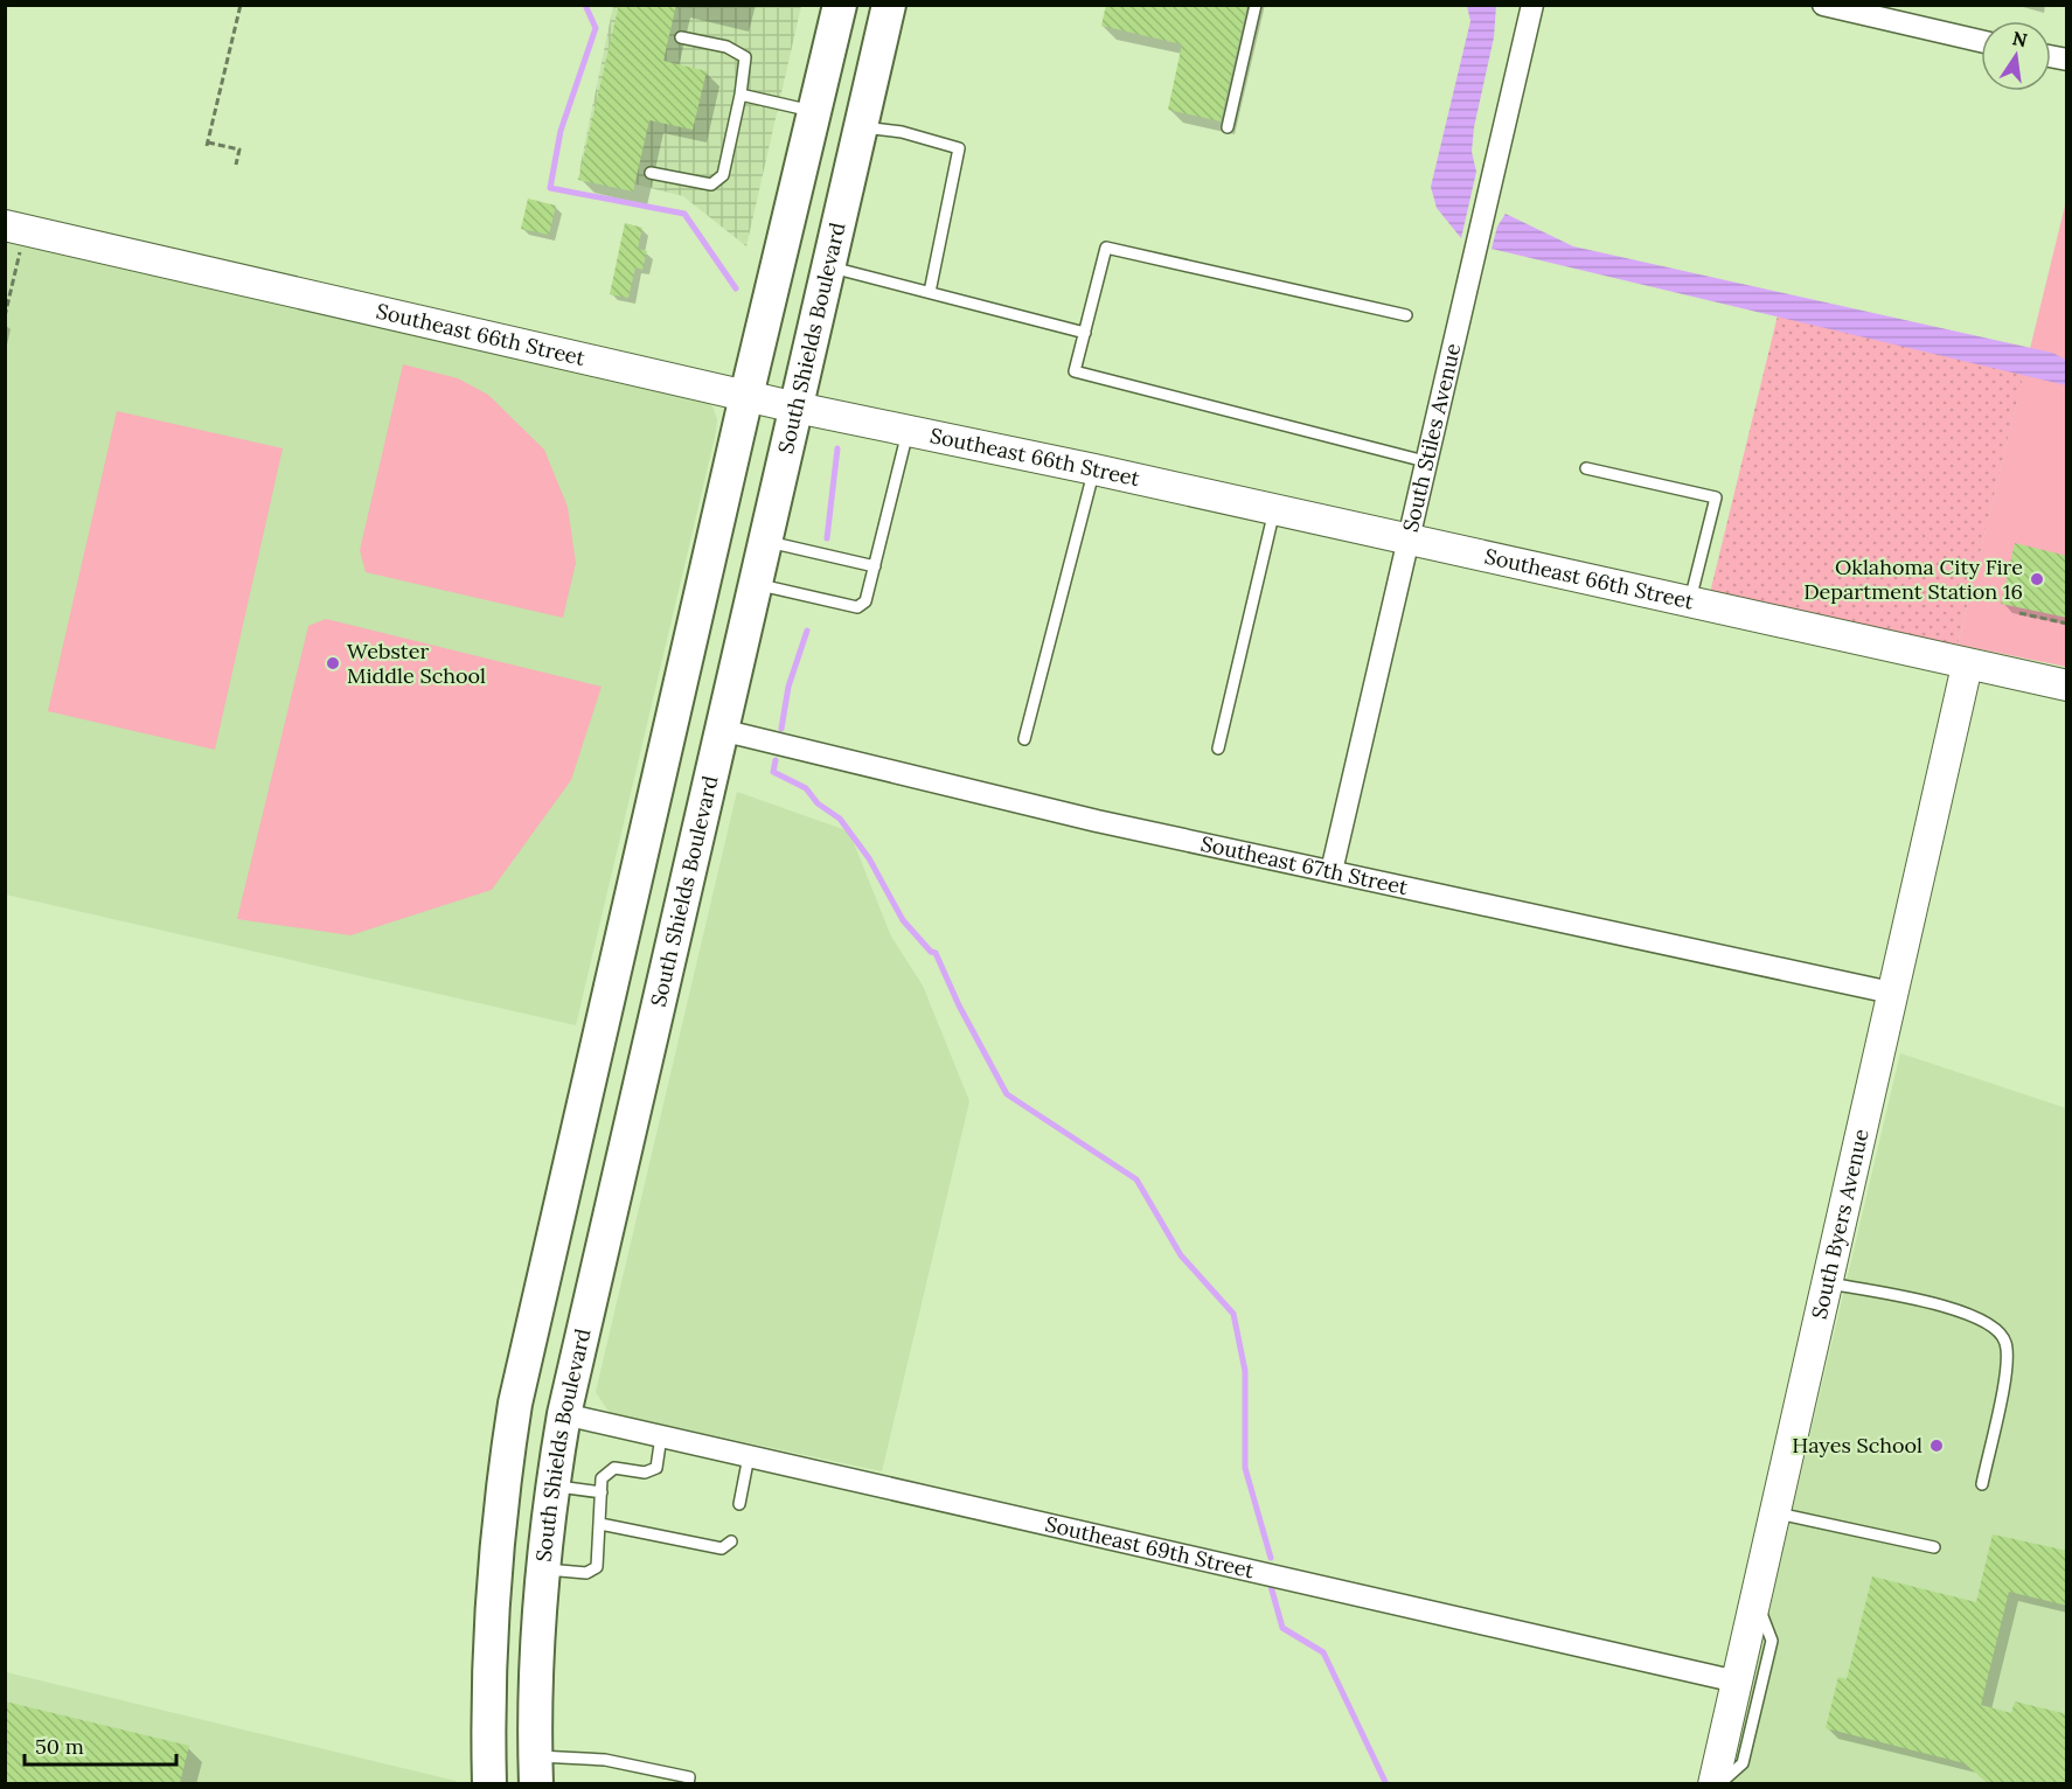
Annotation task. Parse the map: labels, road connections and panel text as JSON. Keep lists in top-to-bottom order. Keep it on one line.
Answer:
{"streets":{"main road":["South Shields Boulevard"],"street":["Southeast 66th Street","South Stiles Avenue","Southeast 67th Street","South Byers Avenue","Southeast 69th Street"]},"crossings":[["Southeast 66th Street","South Shields Boulevard"],["Southeast 66th Street","South Stiles Avenue"],["Southeast 66th Street","South Byers Avenue"],["South Shields Boulevard","Southeast 67th Street"],["South Shields Boulevard","Southeast 69th Street"],["South Stiles Avenue","Southeast 67th Street"],["Southeast 67th Street","South Byers Avenue"],["South Byers Avenue","Southeast 69th Street"]],"places":["Oklahoma City Fire Department Station 16","Webster Middle School","Hayes School"],"scale_bar":"50 m","north":"top"}
